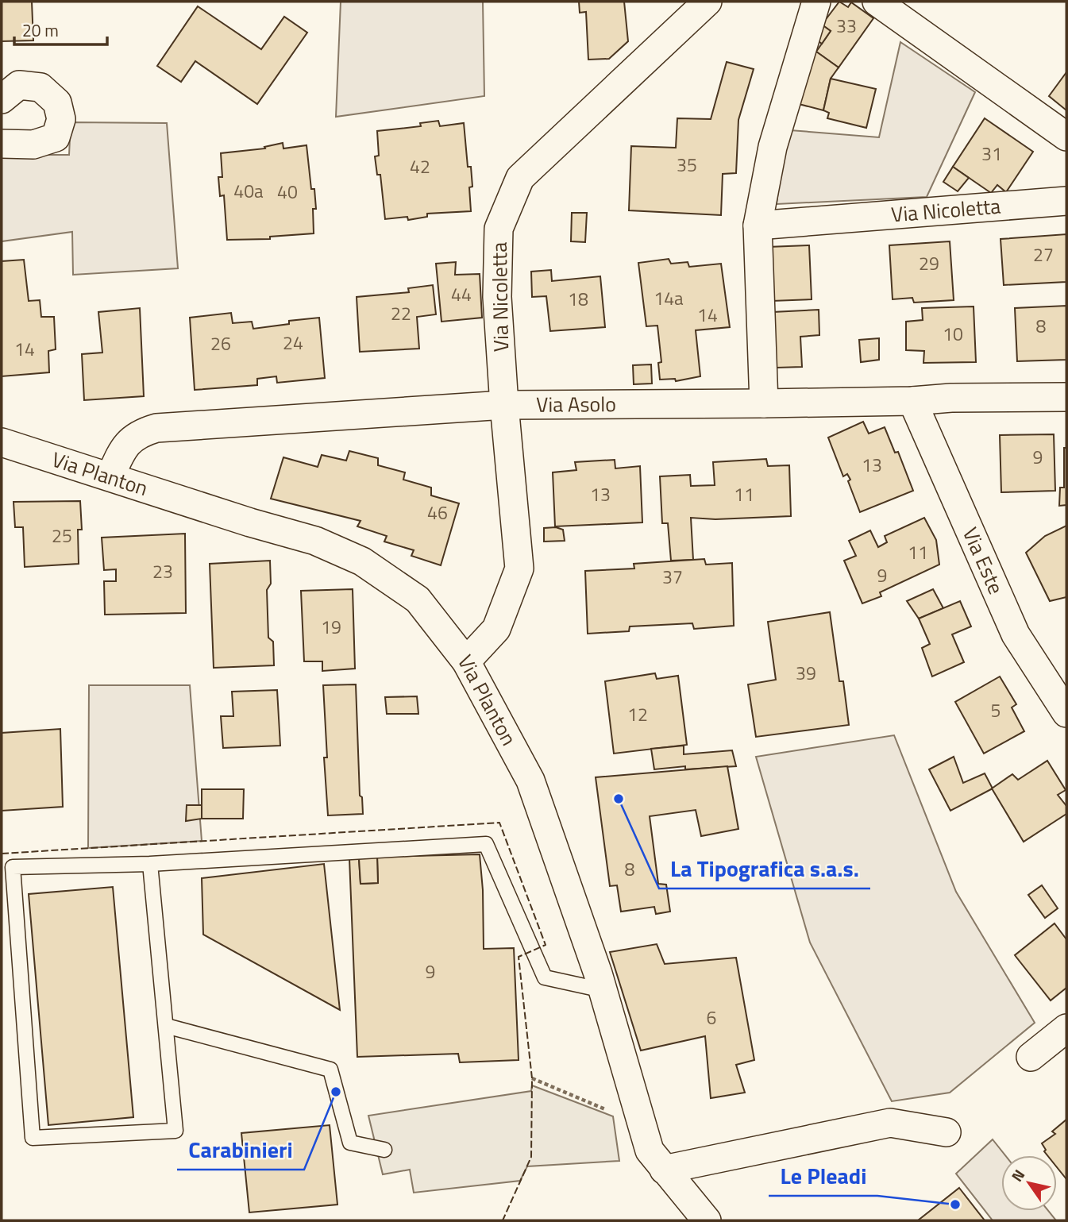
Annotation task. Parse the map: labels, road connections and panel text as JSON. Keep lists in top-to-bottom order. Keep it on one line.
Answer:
{"streets":{"street":["Via Nicoletta","Via Asolo","Via Planton","Via Este"]},"crossings":[["Via Nicoletta","Via Asolo"],["Via Nicoletta","Via Planton"],["Via Asolo","Via Planton"],["Via Asolo","Via Este"]],"places":["La Tipografica s.a.s.","Carabinieri","Le Pleadi"],"house_numbers":["33","31","35","42","40a","40","27","29","44","14a","18","22","14","8","10","24","26","14","9","13","13","11","46","25","11","23","9","37","19","39","5","12","8","9","6"],"scale_bar":"20 m","north":"top left"}
